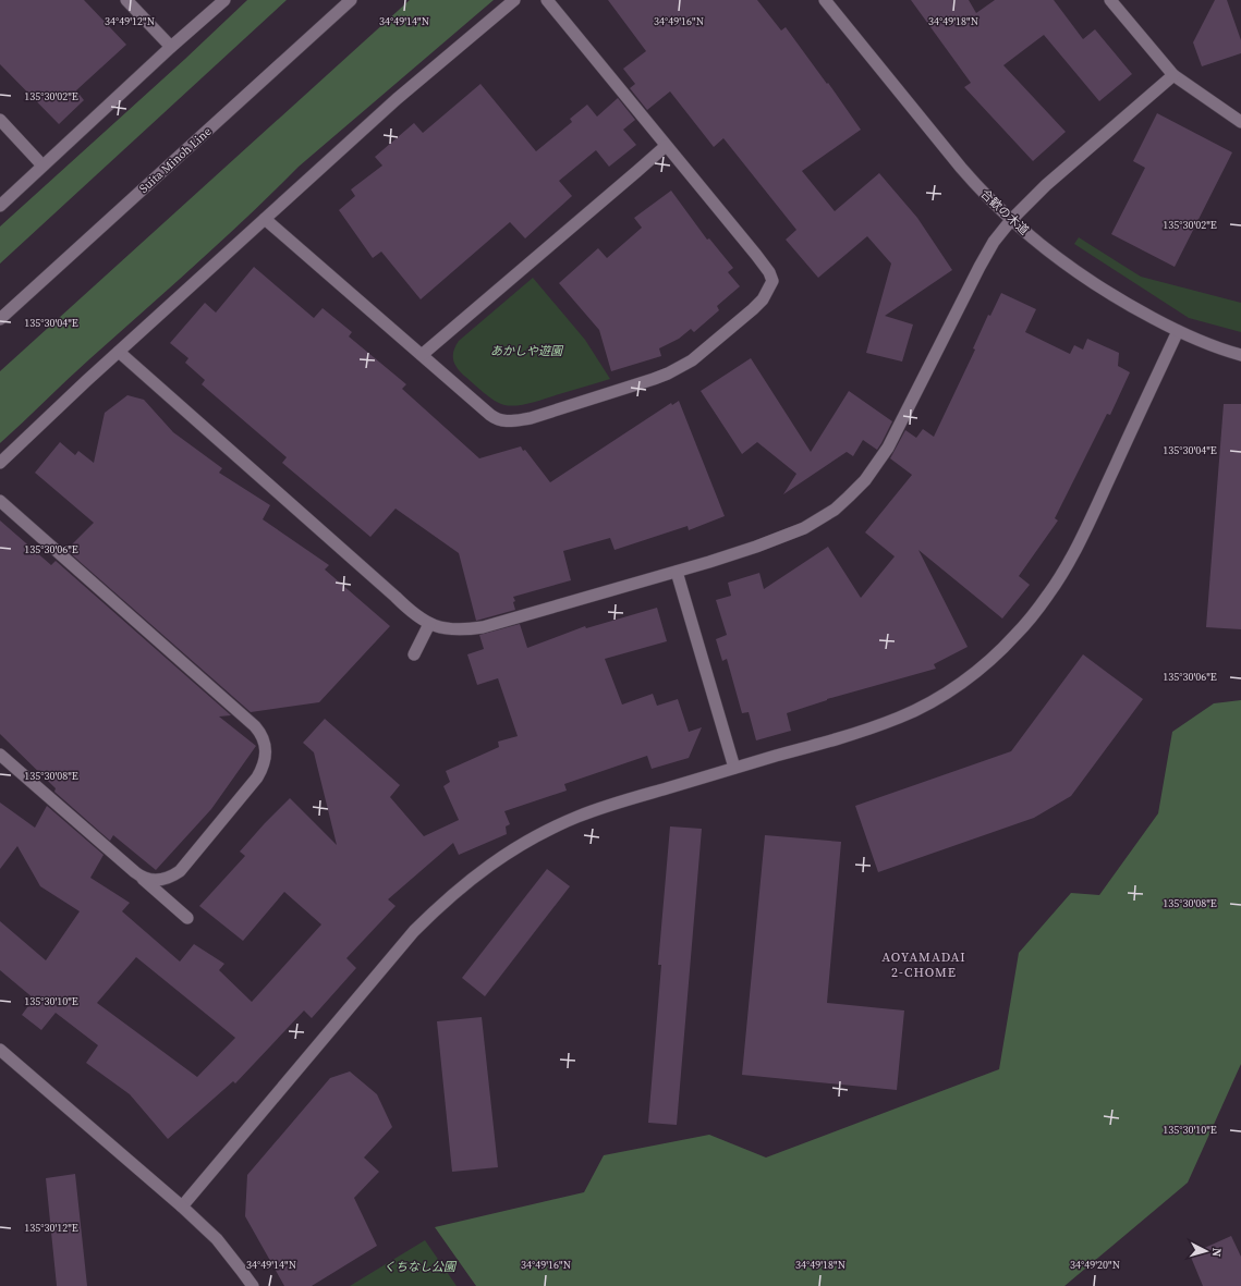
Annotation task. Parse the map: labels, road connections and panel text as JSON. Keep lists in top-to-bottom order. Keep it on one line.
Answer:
{"streets":{"street":["Suita Minoh Line","合歓の木道"]},"districts":["AOYAMADAI 2-CHOME"],"parks":["あかしや遊園","くちなし公園"],"north":"right","coordinates":["34°49'12\"N","34°49'14\"N","34°49'16\"N","34°49'18\"N","135°30'02\"E","135°30'04\"E","135°30'06\"E","135°30'08\"E","135°30'10\"E","135°30'12\"E","34°49'20\"N"]}
